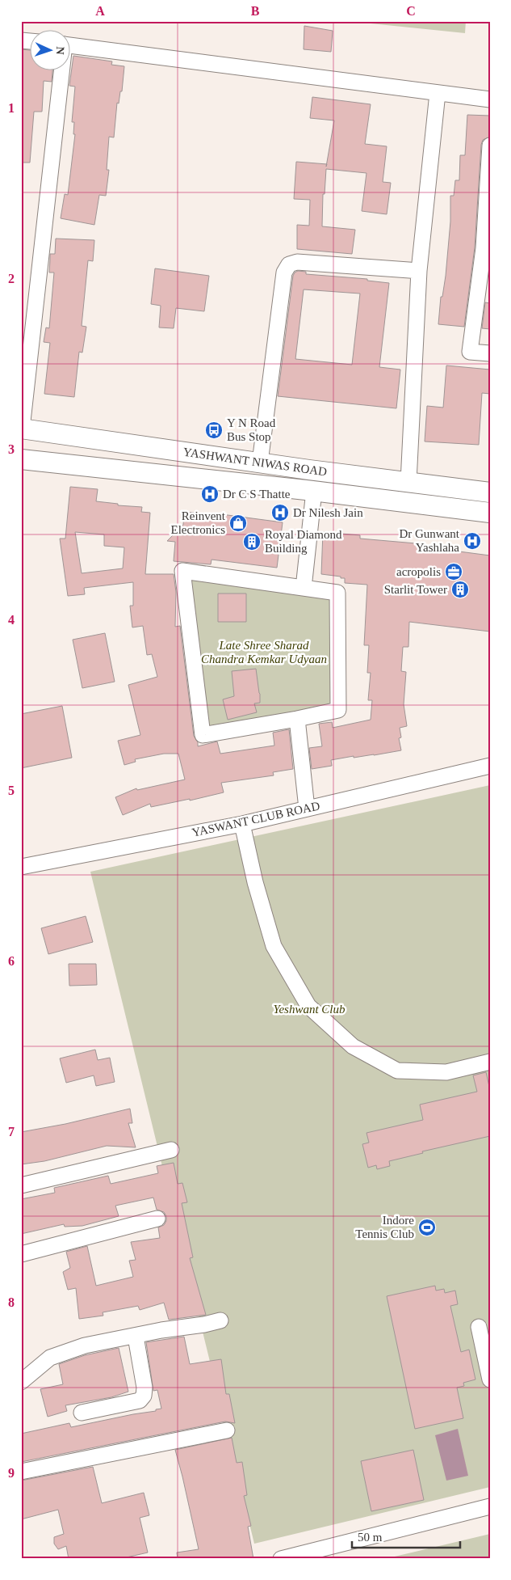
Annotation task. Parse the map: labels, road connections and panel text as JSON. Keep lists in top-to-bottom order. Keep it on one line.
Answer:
{"streets":{"main road":["YASHWANT NIWAS ROAD"],"street":["YASWANT CLUB ROAD"]},"parks":["Late Shree Sharad Chandra Kemkar Udyaan","Yeshwant Club"],"places":{"bus stop":["Y N Road Bus Stop"],"hospital":["Dr C S Thatte","Dr Nilesh Jain","Dr Gunwant Yashlaha"],"shop":["Reinvent Electronics"],"building":["Royal Diamond Building","Starlit Tower"],"office":["acropolis"],"sports":["Indore Tennis Club"]},"scale_bar":"50 m","north":"right","grid":{"columns":["A","B","C"],"rows":["1","2","3","4","5","6","7","8","9"]}}
